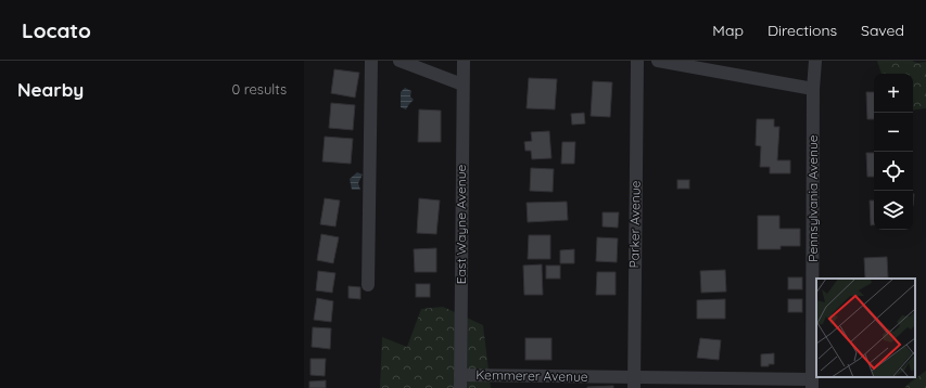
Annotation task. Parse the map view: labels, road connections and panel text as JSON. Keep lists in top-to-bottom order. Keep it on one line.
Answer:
{"streets":{"street":["Pennsylvania Avenue","East Wayne Avenue","Parker Avenue","Kemmerer Avenue"]},"crossings":[["Pennsylvania Avenue","Kemmerer Avenue"],["East Wayne Avenue","Kemmerer Avenue"],["Parker Avenue","Kemmerer Avenue"]],"page":{"header":"Locato","nav":["Map","Directions","Saved"],"heading":["Nearby","0 results"],"map_buttons":["+","−"]}}
